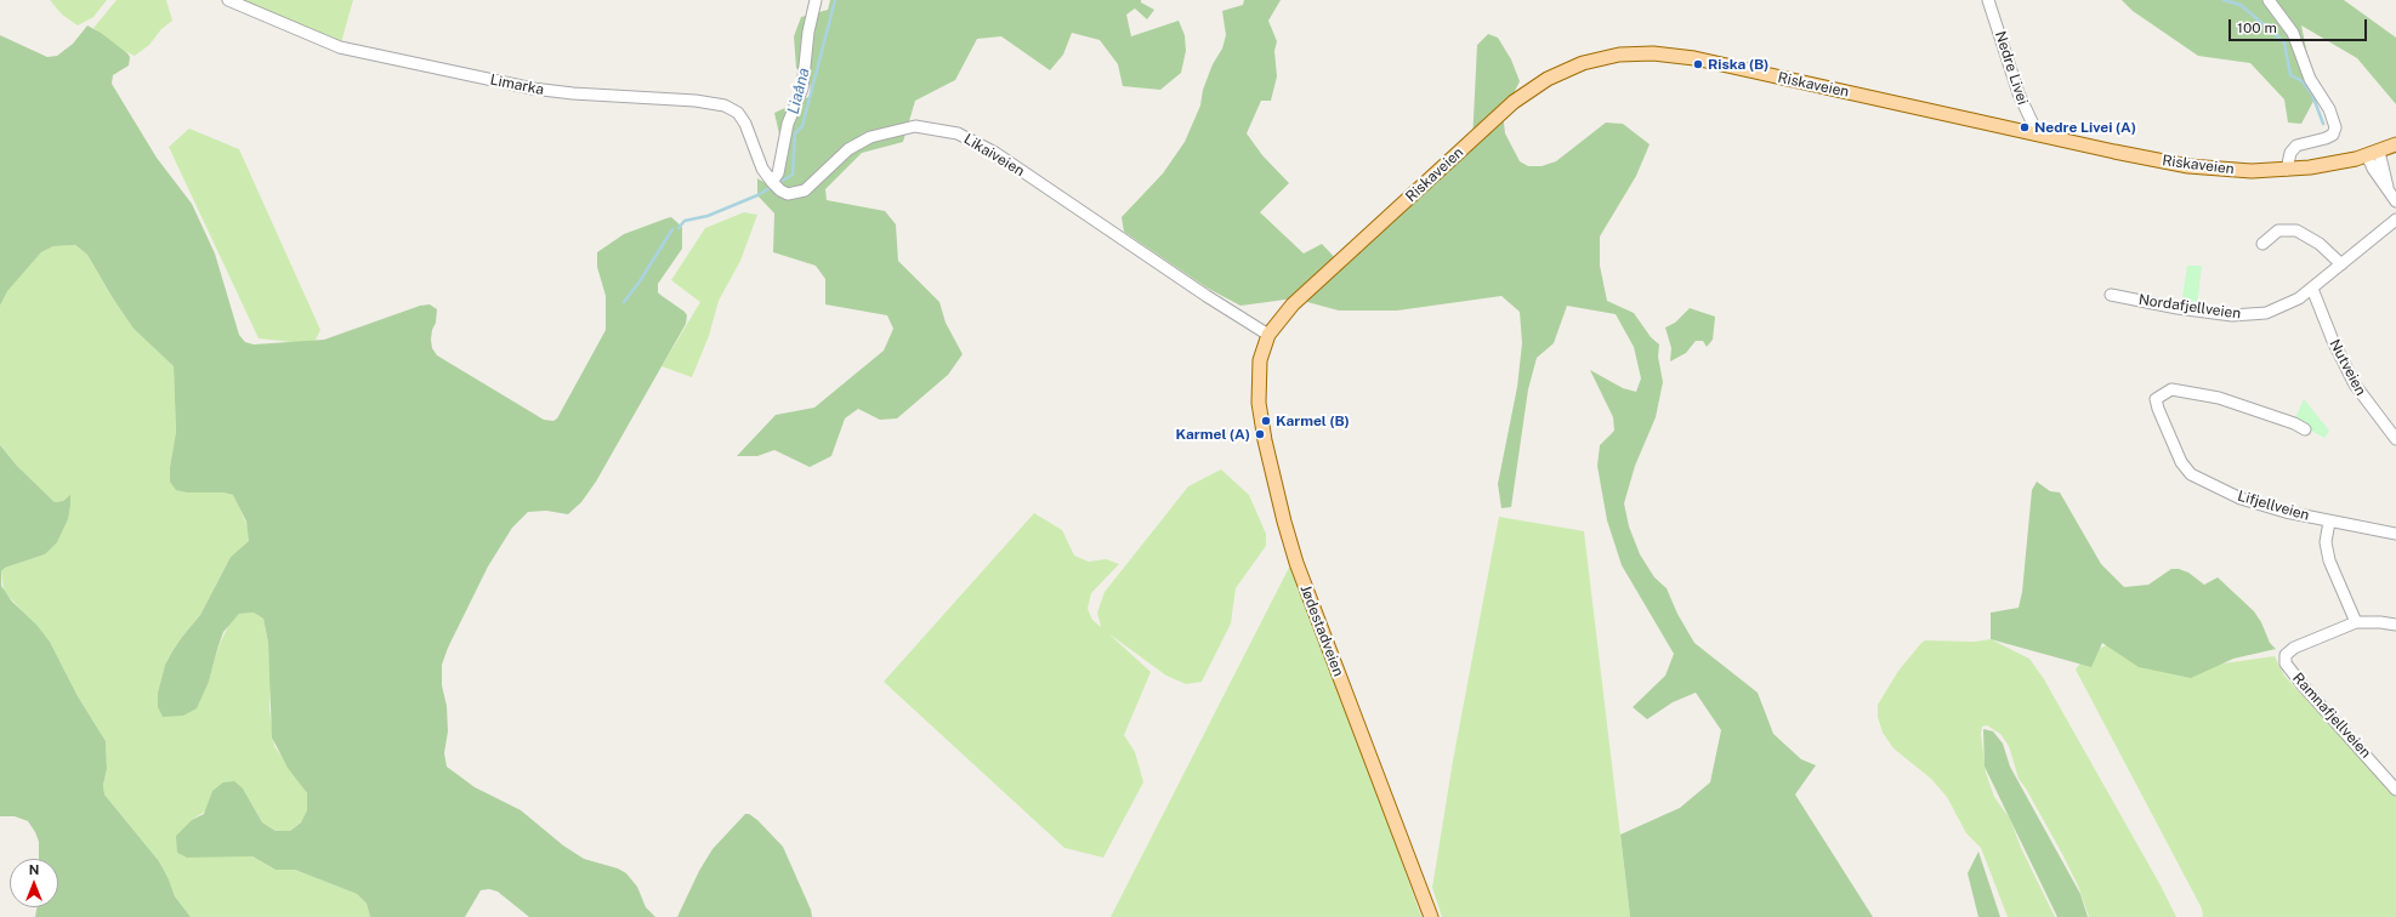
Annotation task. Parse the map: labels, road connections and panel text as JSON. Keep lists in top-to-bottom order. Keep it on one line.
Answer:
{"streets":{"main road":["Riskaveien","Jødestadveien"],"street":["Nedre Livei","Limarka","Likaiveien","Nordafjellveien","Nutveien","Lifjellveien","Ramnafjellveien"]},"crossings":[["Nedre Livei","Riskaveien"],["Limarka","Likaiveien"],["Riskaveien","Likaiveien"],["Riskaveien","Jødestadveien"],["Likaiveien","Jødestadveien"],["Nordafjellveien","Nutveien"]],"water":["Liaåna"],"places":["Riska (B)","Nedre Livei (A)","Karmel (B)","Karmel (A)"],"scale_bar":"100 m","north":"top"}
